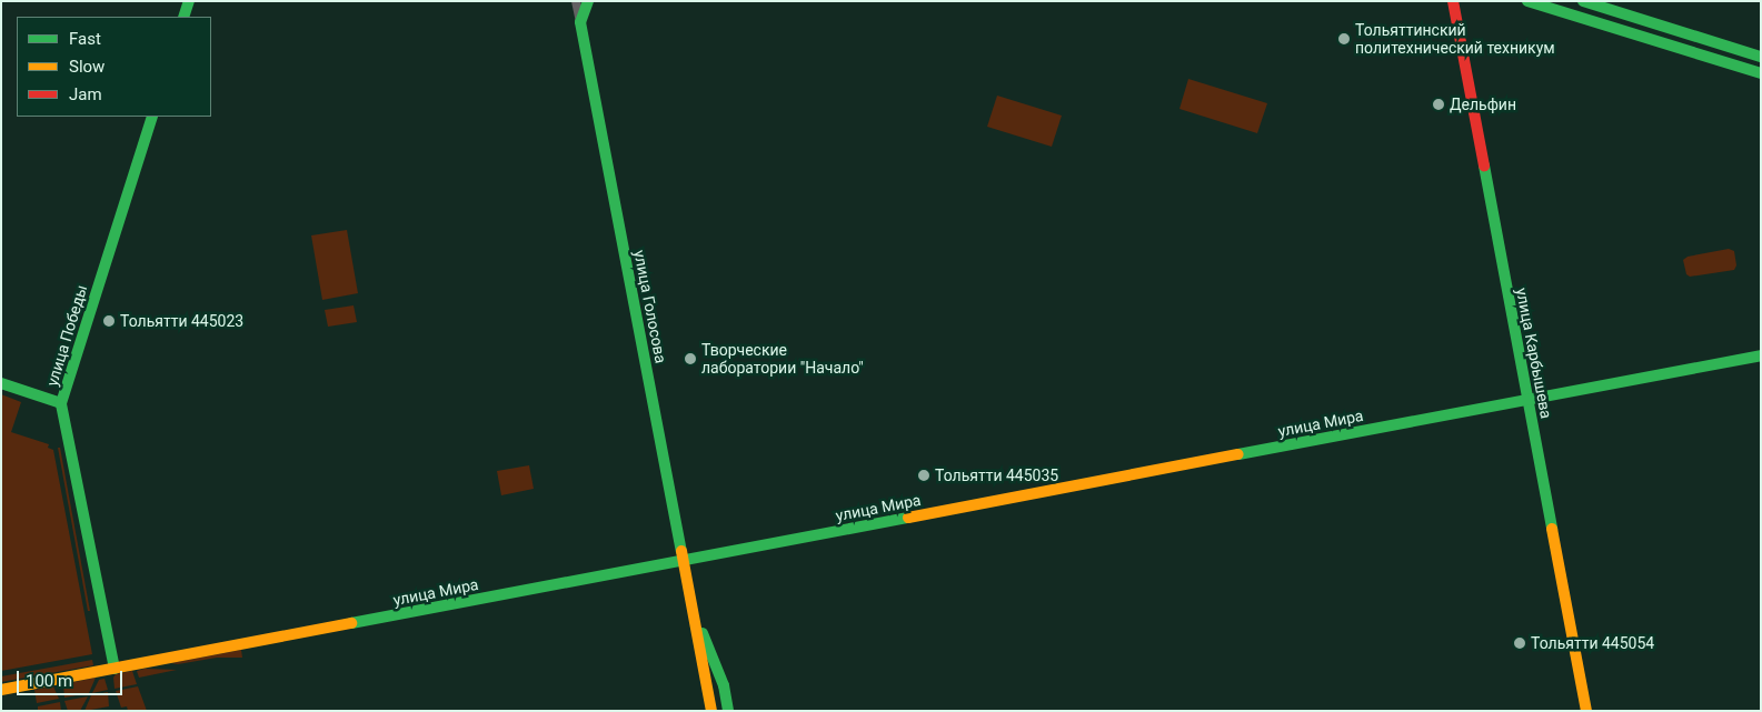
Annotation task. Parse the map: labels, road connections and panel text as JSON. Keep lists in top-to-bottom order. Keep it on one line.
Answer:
{"streets":{"main road":["улица Голосова","улица Победы","улица Карбышева","улица Мира"]},"crossings":[["улица Голосова","улица Мира"],["улица Победы","улица Мира"],["улица Карбышева","улица Мира"]],"places":["Тольяттинский политехнический техникум","Дельфин","Тольятти 445023","Творческие лаборатории \"Начало\"","Тольятти 445035","Тольятти 445054"],"legend":["Fast","Slow","Jam"],"scale_bar":"100 m"}
